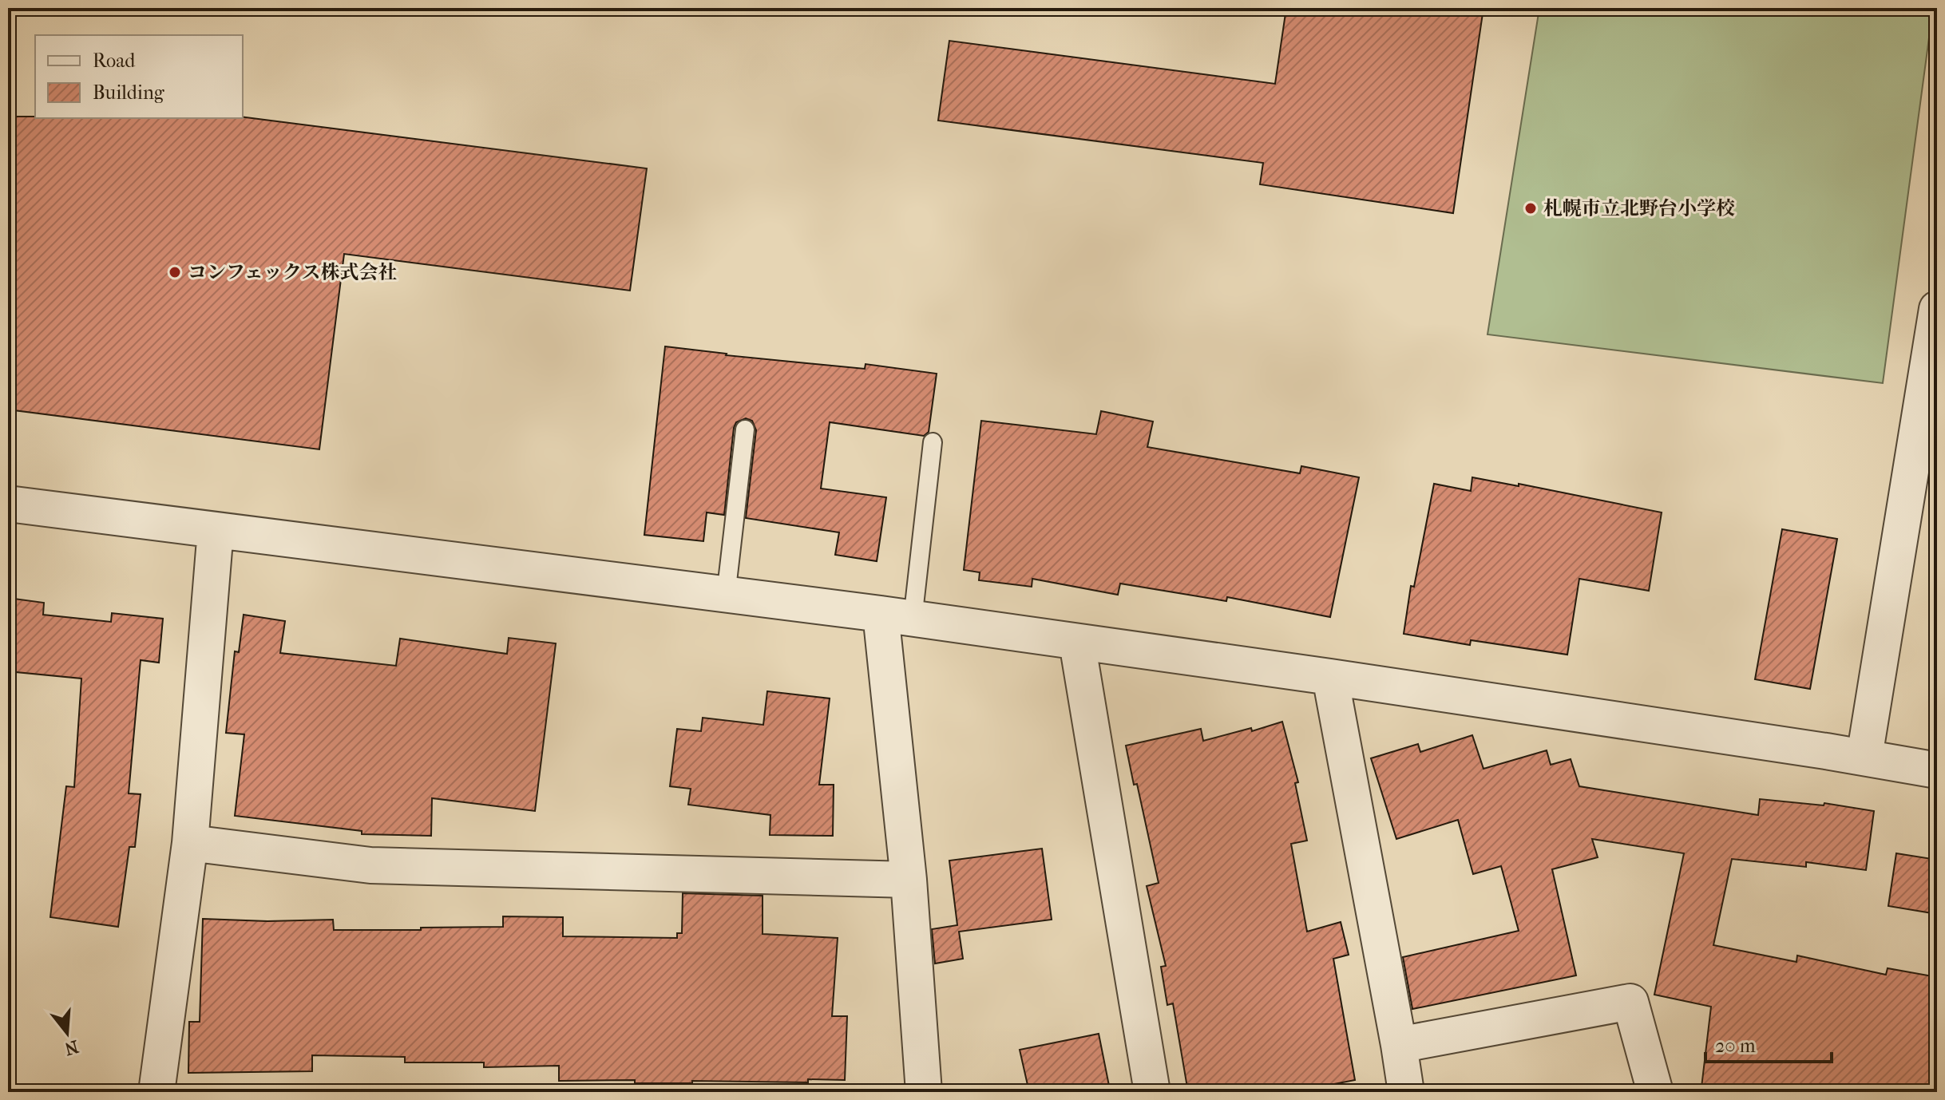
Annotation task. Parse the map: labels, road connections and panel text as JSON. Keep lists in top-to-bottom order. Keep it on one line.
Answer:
{"places":["札幌市立北野台小学校","コンフェックス株式会社"],"legend":["Road","Building"],"scale_bar":"20 m","north":"bottom"}
